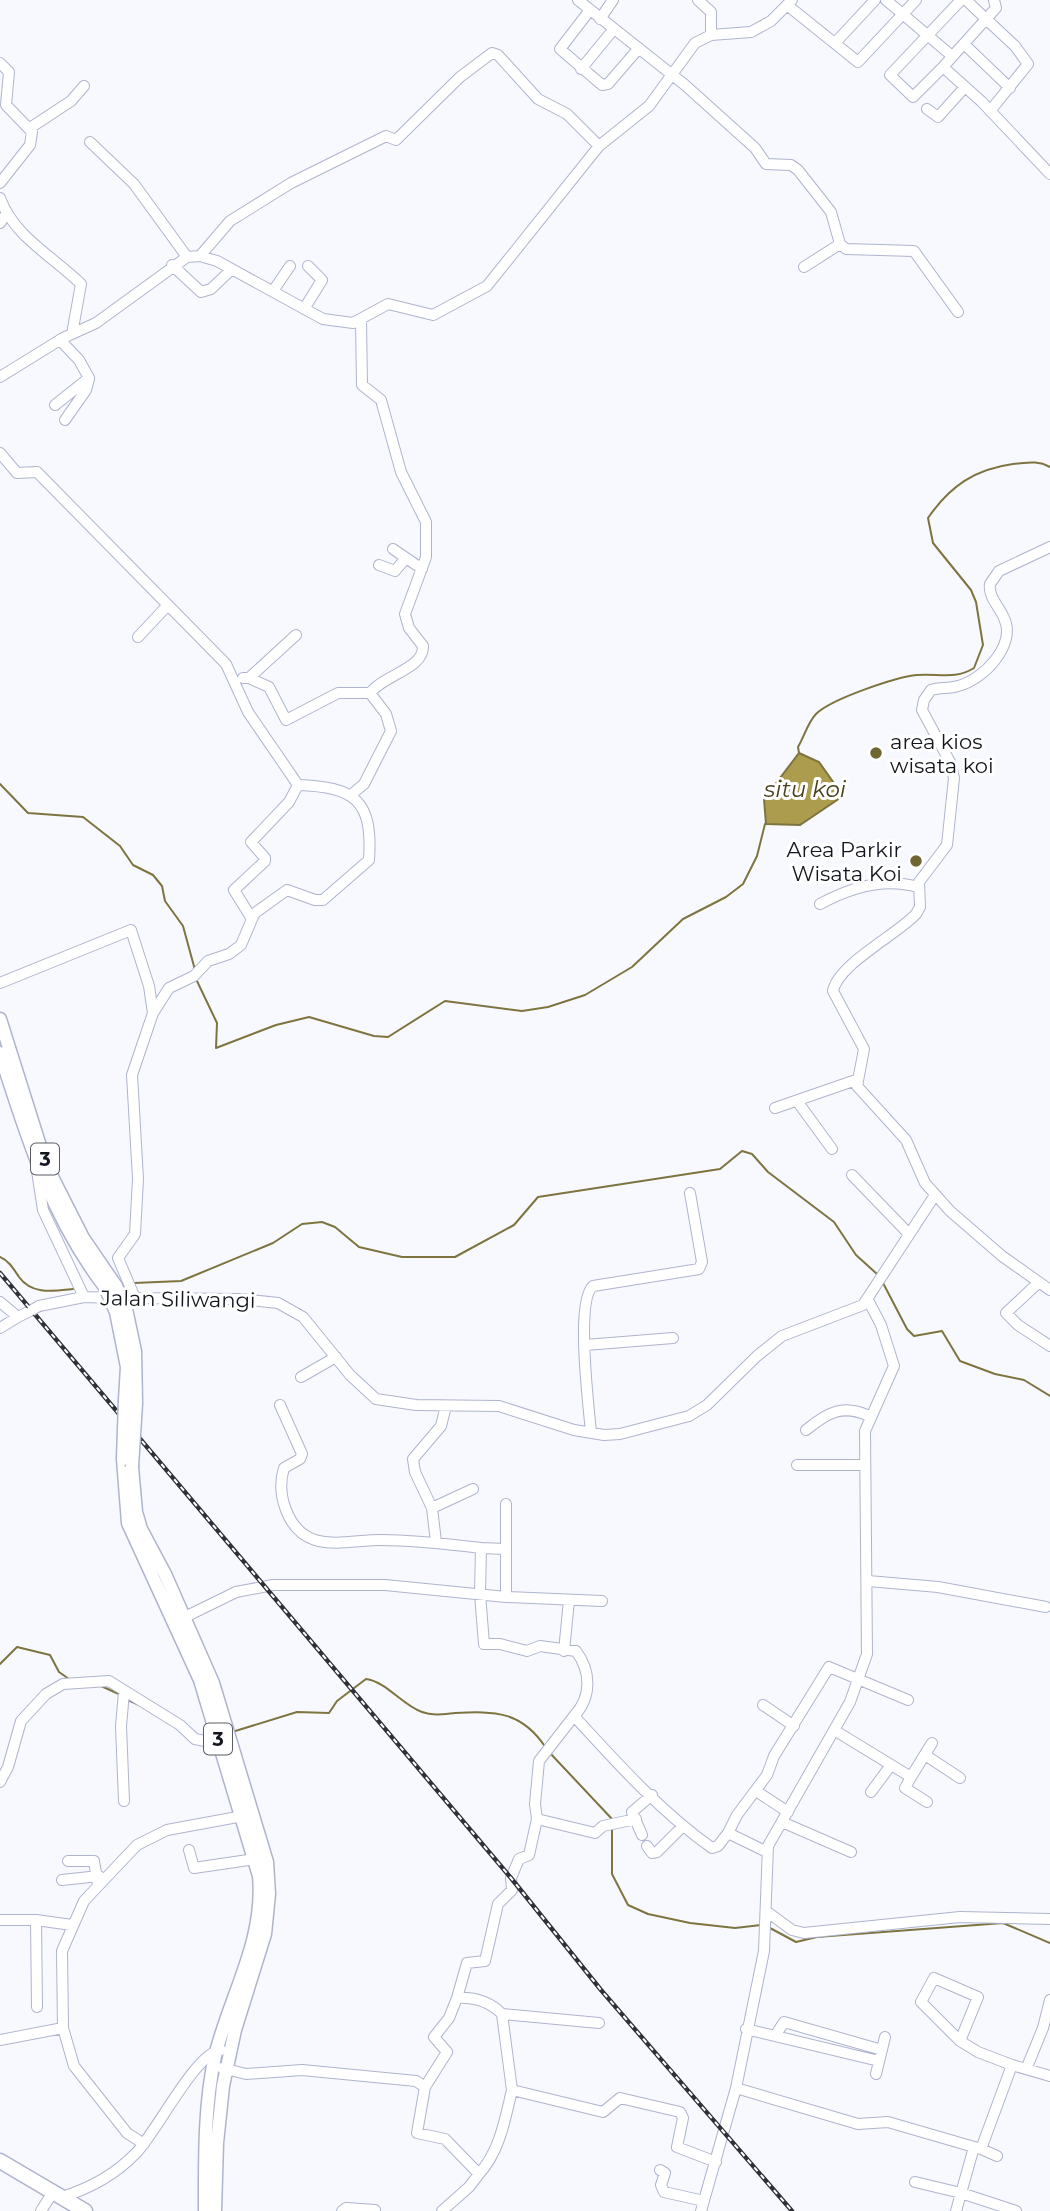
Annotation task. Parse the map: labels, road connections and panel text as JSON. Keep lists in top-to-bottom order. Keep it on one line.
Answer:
{"streets":{"main road":["3"],"street":["Jalan Siliwangi"]},"water":["situ koi"],"places":["area kios wisata koi","Area Parkir Wisata Koi"]}
